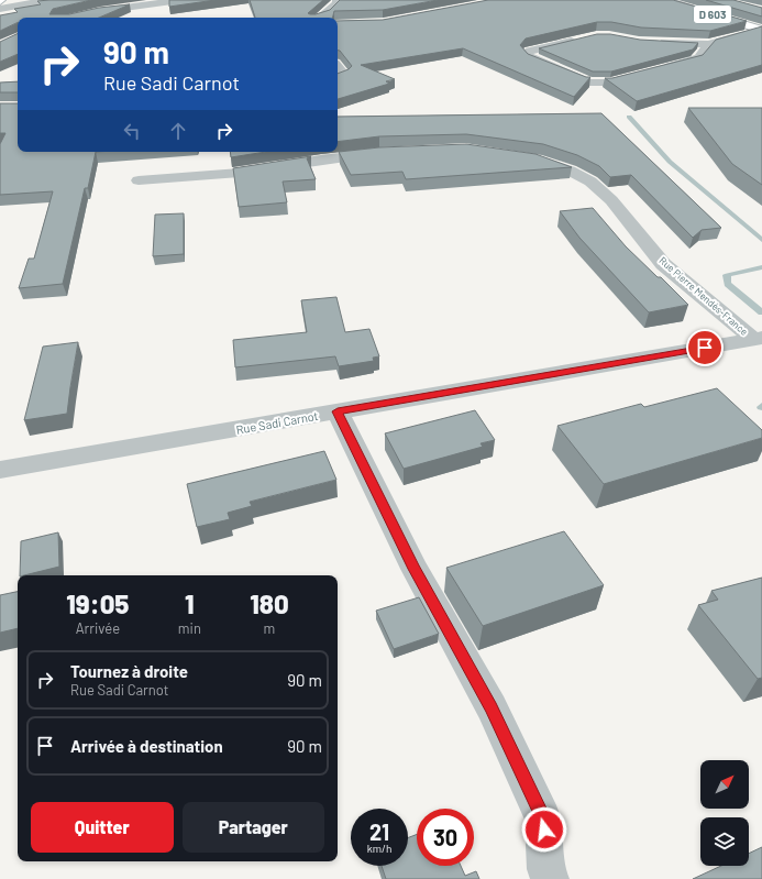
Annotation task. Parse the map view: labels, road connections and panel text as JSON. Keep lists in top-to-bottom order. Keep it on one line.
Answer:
{"streets":{"main road":["D 603"],"street":["Rue Pierre Mendès-France","Rue Sadi Carnot"]},"crossings":[["Rue Pierre Mendès-France","Rue Sadi Carnot"]],"north":"top right","page":{"turn":["90 m","Rue Sadi Carnot"],"eta":["19:05","Arrivée","1","min","180","m"],"list":[{"name":"Tournez à droite","note":"Rue Sadi Carnot","value":"90 m"},{"name":"Arrivée à destination","value":"90 m"}],"buttons":["Quitter","Partager"],"speed":"21 km/h","limit":"30"}}
